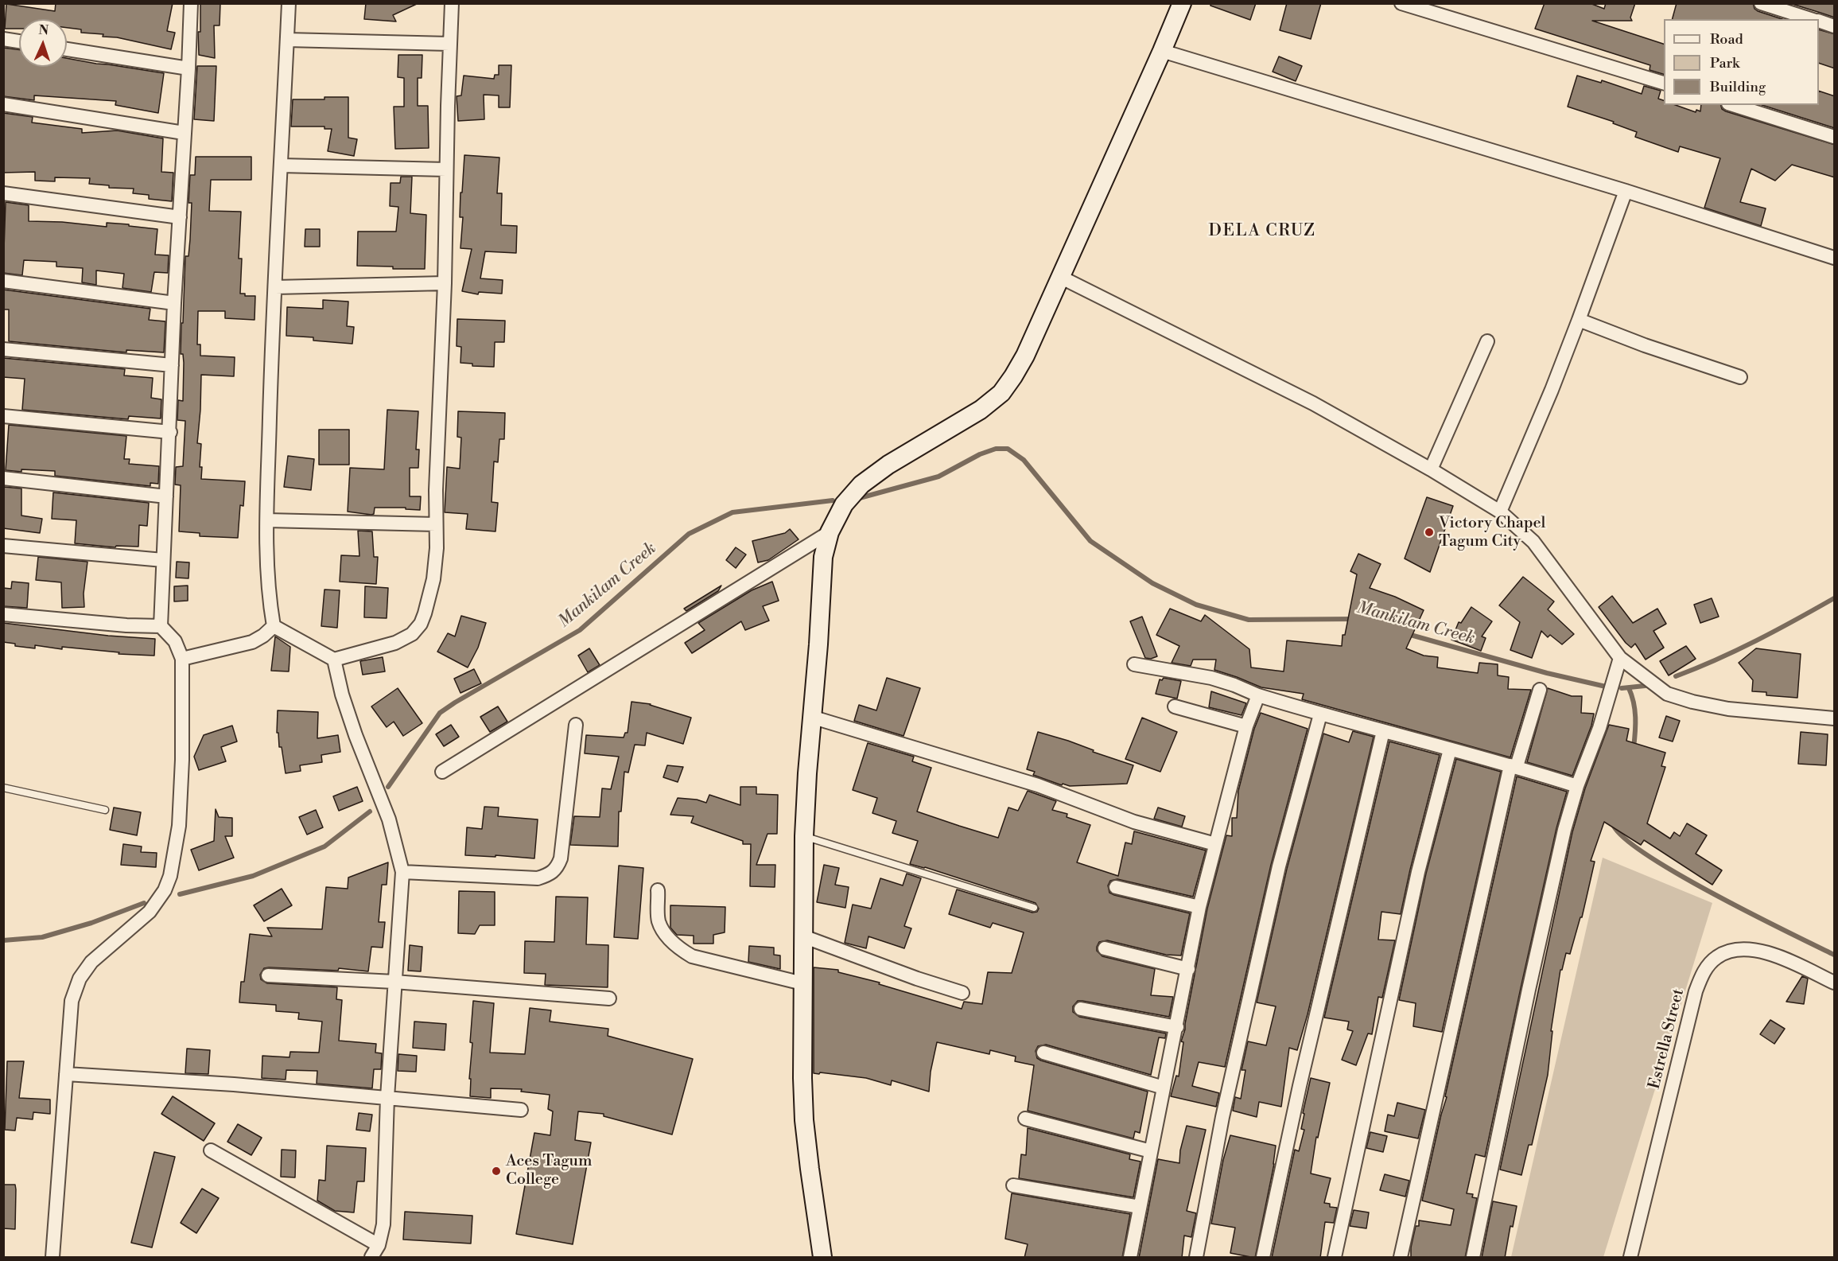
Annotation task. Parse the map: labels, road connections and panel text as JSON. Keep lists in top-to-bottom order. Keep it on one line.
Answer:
{"streets":{"street":["Estrella Street"]},"districts":["DELA CRUZ"],"water":["Mankilam Creek"],"places":["Victory Chapel Tagum City","Aces Tagum College"],"legend":["Road","Park","Building"],"north":"top"}
